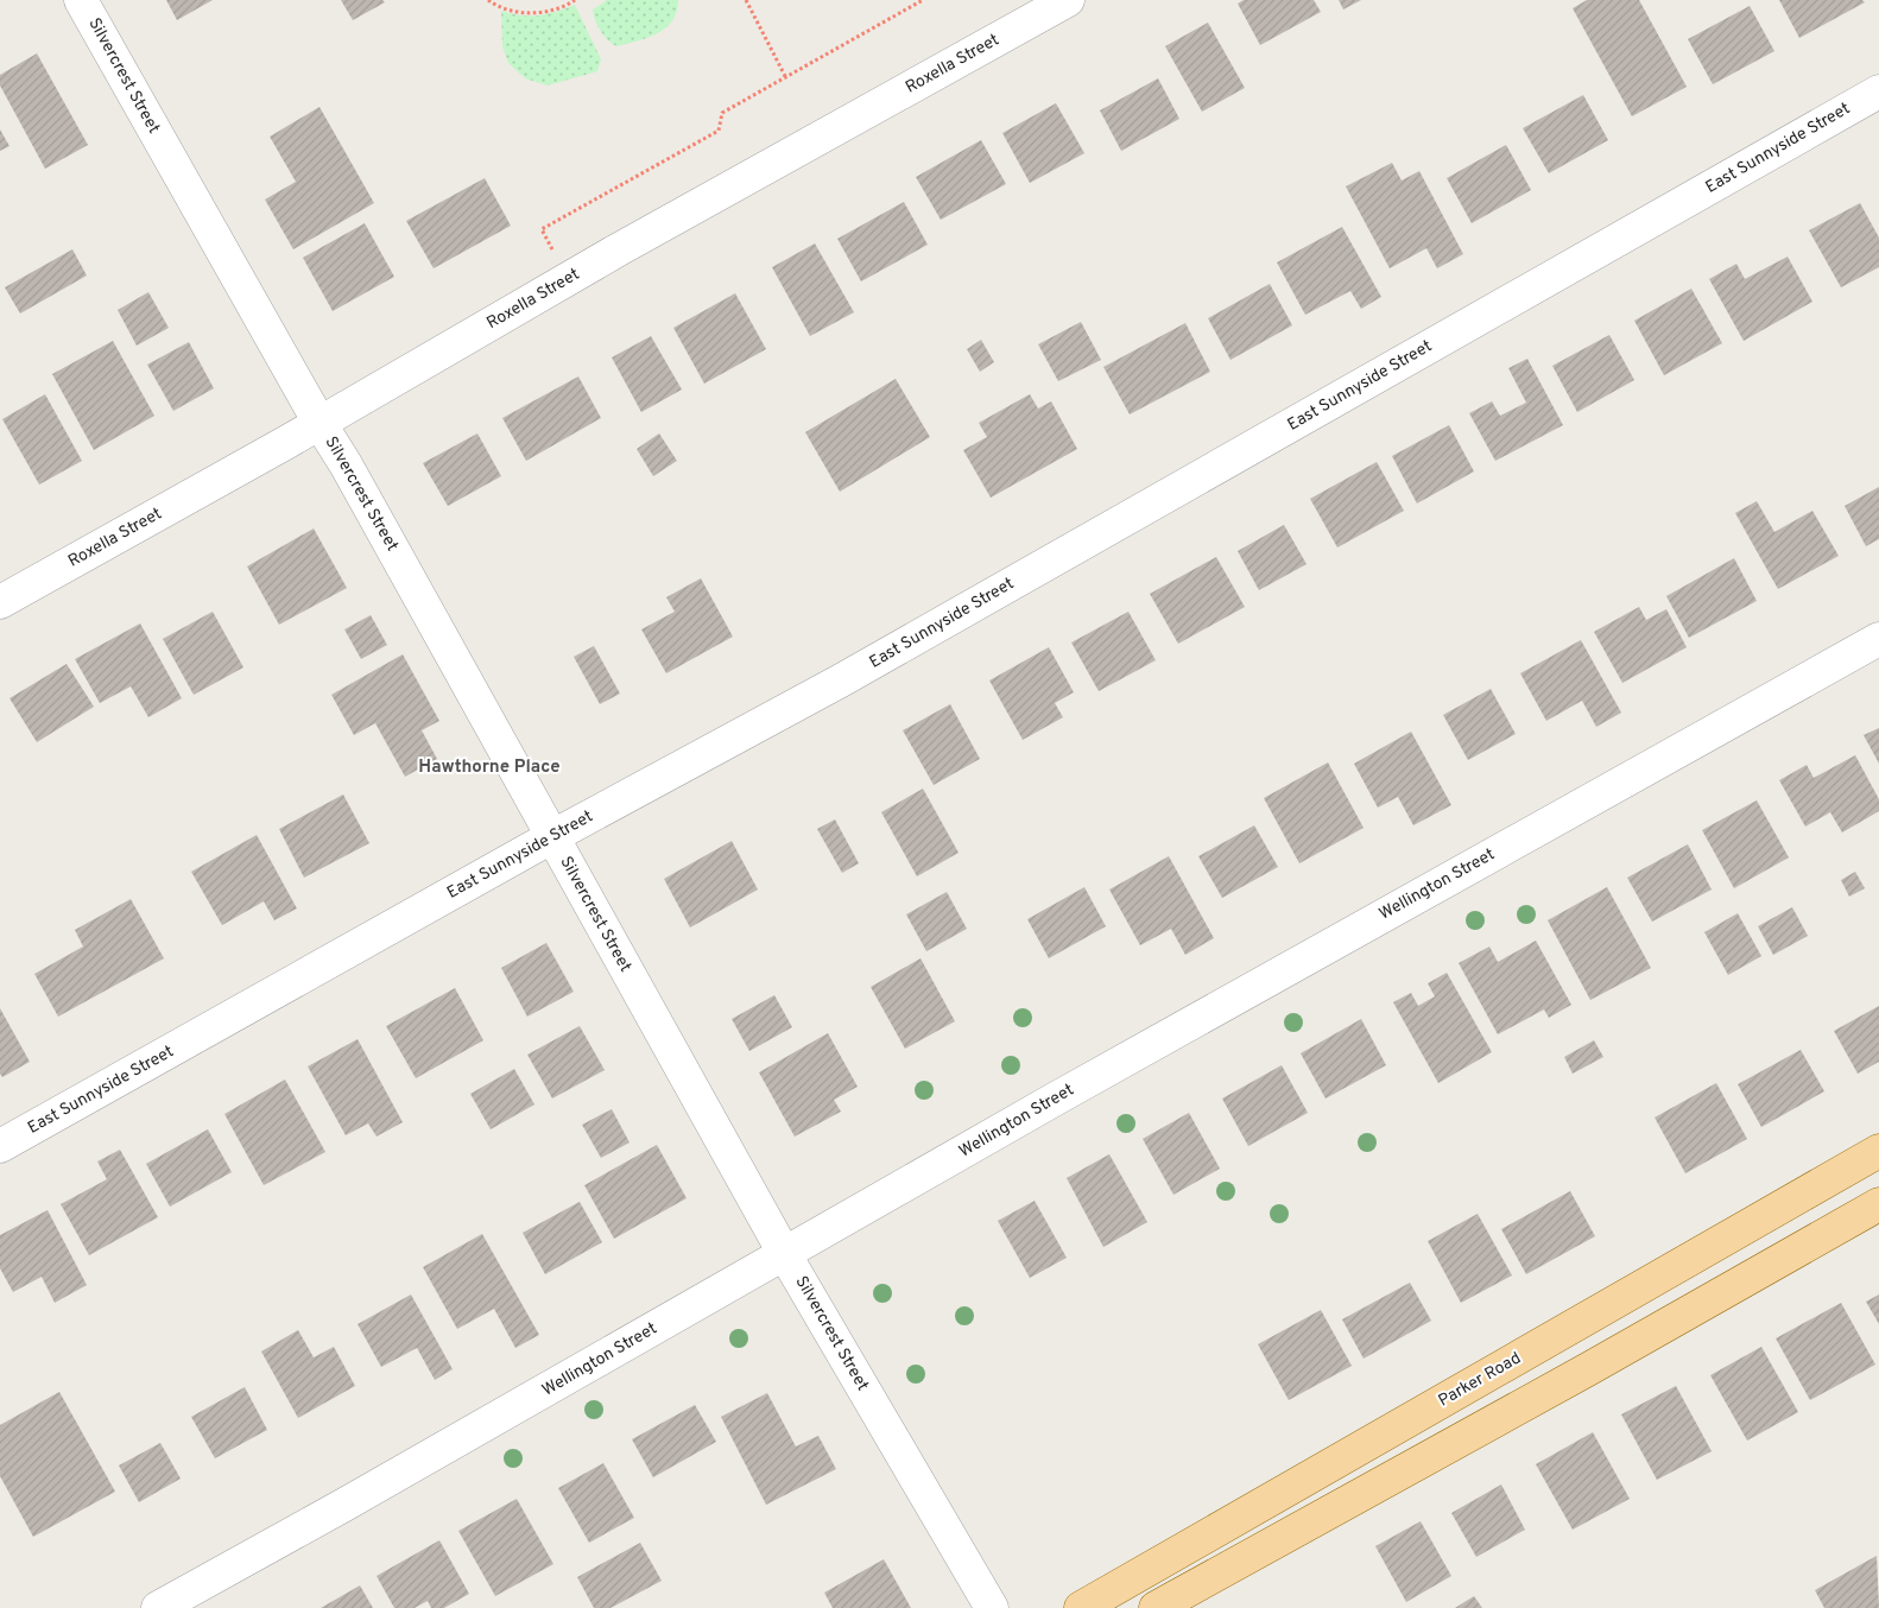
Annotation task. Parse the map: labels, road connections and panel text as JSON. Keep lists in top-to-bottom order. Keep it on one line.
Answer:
{"streets":{"main road":["Parker Road"],"street":["Roxella Street","Silvercrest Street","East Sunnyside Street","Wellington Street"]},"crossings":[["Roxella Street","Silvercrest Street"],["Silvercrest Street","East Sunnyside Street"],["Silvercrest Street","Wellington Street"]],"districts":["Hawthorne Place"]}
